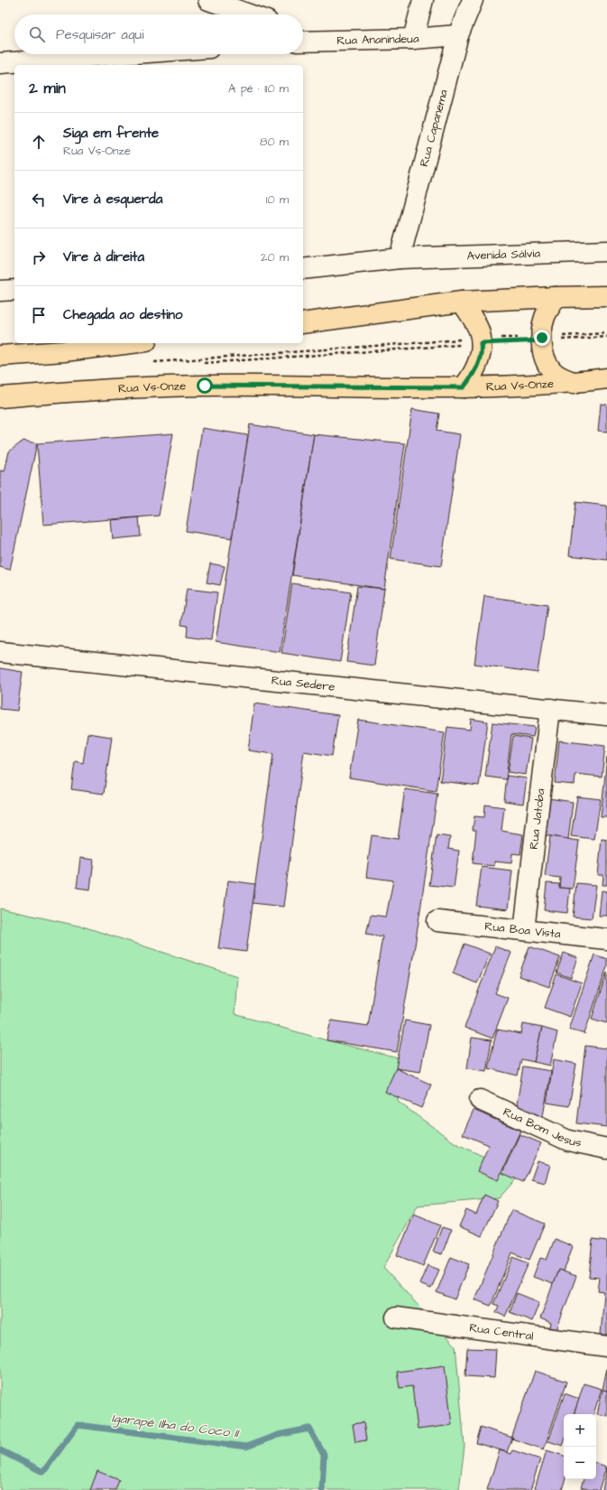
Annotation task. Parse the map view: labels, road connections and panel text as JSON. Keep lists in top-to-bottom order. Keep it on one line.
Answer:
{"streets":{"main road":["Rua Vs-Onze"],"street":["Rua Ananindeua","Rua Capanema","Avenida Sálvia","Rua Sedere","Rua Jatoba","Rua Boa Vista","Rua Bom Jesus","Rua Central"]},"crossings":[["Rua Ananindeua","Rua Capanema"],["Rua Capanema","Avenida Sálvia"],["Rua Sedere","Rua Jatoba"],["Rua Jatoba","Rua Boa Vista"]],"water":["Igarapé Ilha do Coco II"],"page":{"search":"Pesquisar aqui","heading":["2 min","A pé · 110 m"],"list":[["Siga em frente","Rua Vs-Onze","80 m"],["Vire à esquerda","10 m"],["Vire à direita","20 m"],"Chegada ao destino"],"map_buttons":["+","−"]}}
